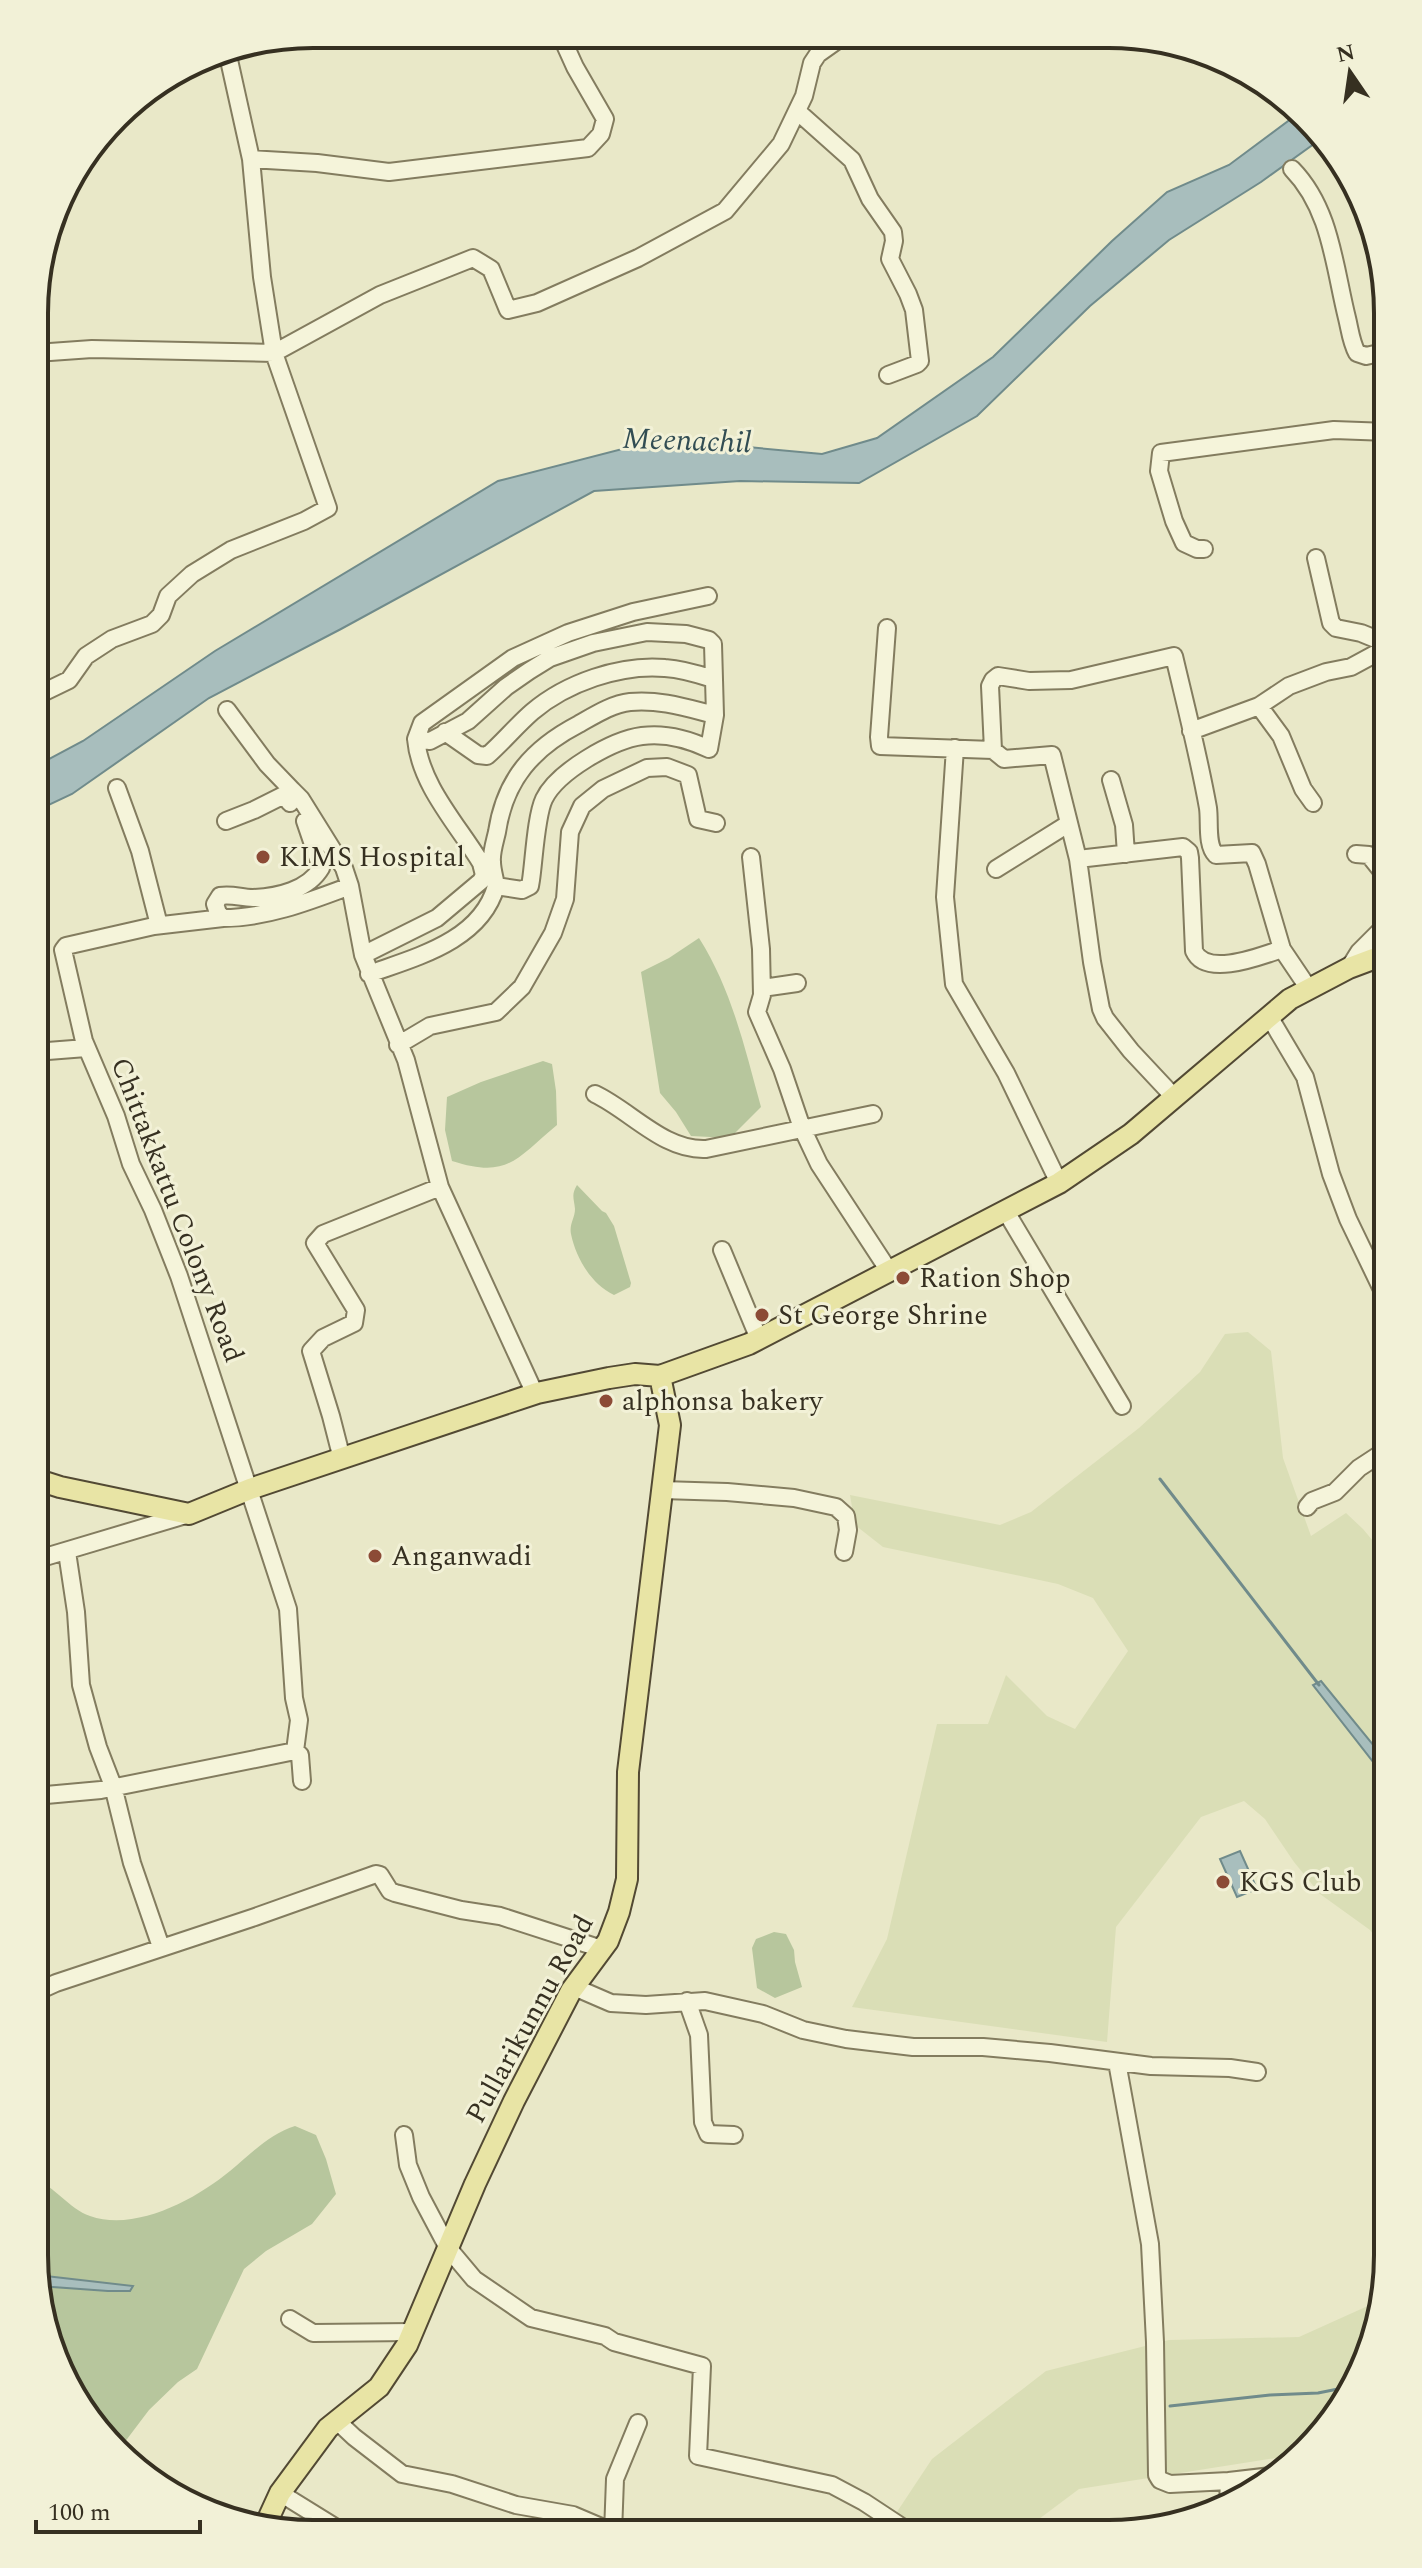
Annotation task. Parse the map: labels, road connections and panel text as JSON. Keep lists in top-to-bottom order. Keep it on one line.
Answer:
{"streets":{"main road":["Pullarikunnu Road"],"street":["Chittakkattu Colony Road"]},"water":["Meenachil"],"places":["KIMS Hospital","Ration Shop","St George Shrine","alphonsa bakery","Anganwadi","KGS Club"],"scale_bar":"100 m","north":"top"}
